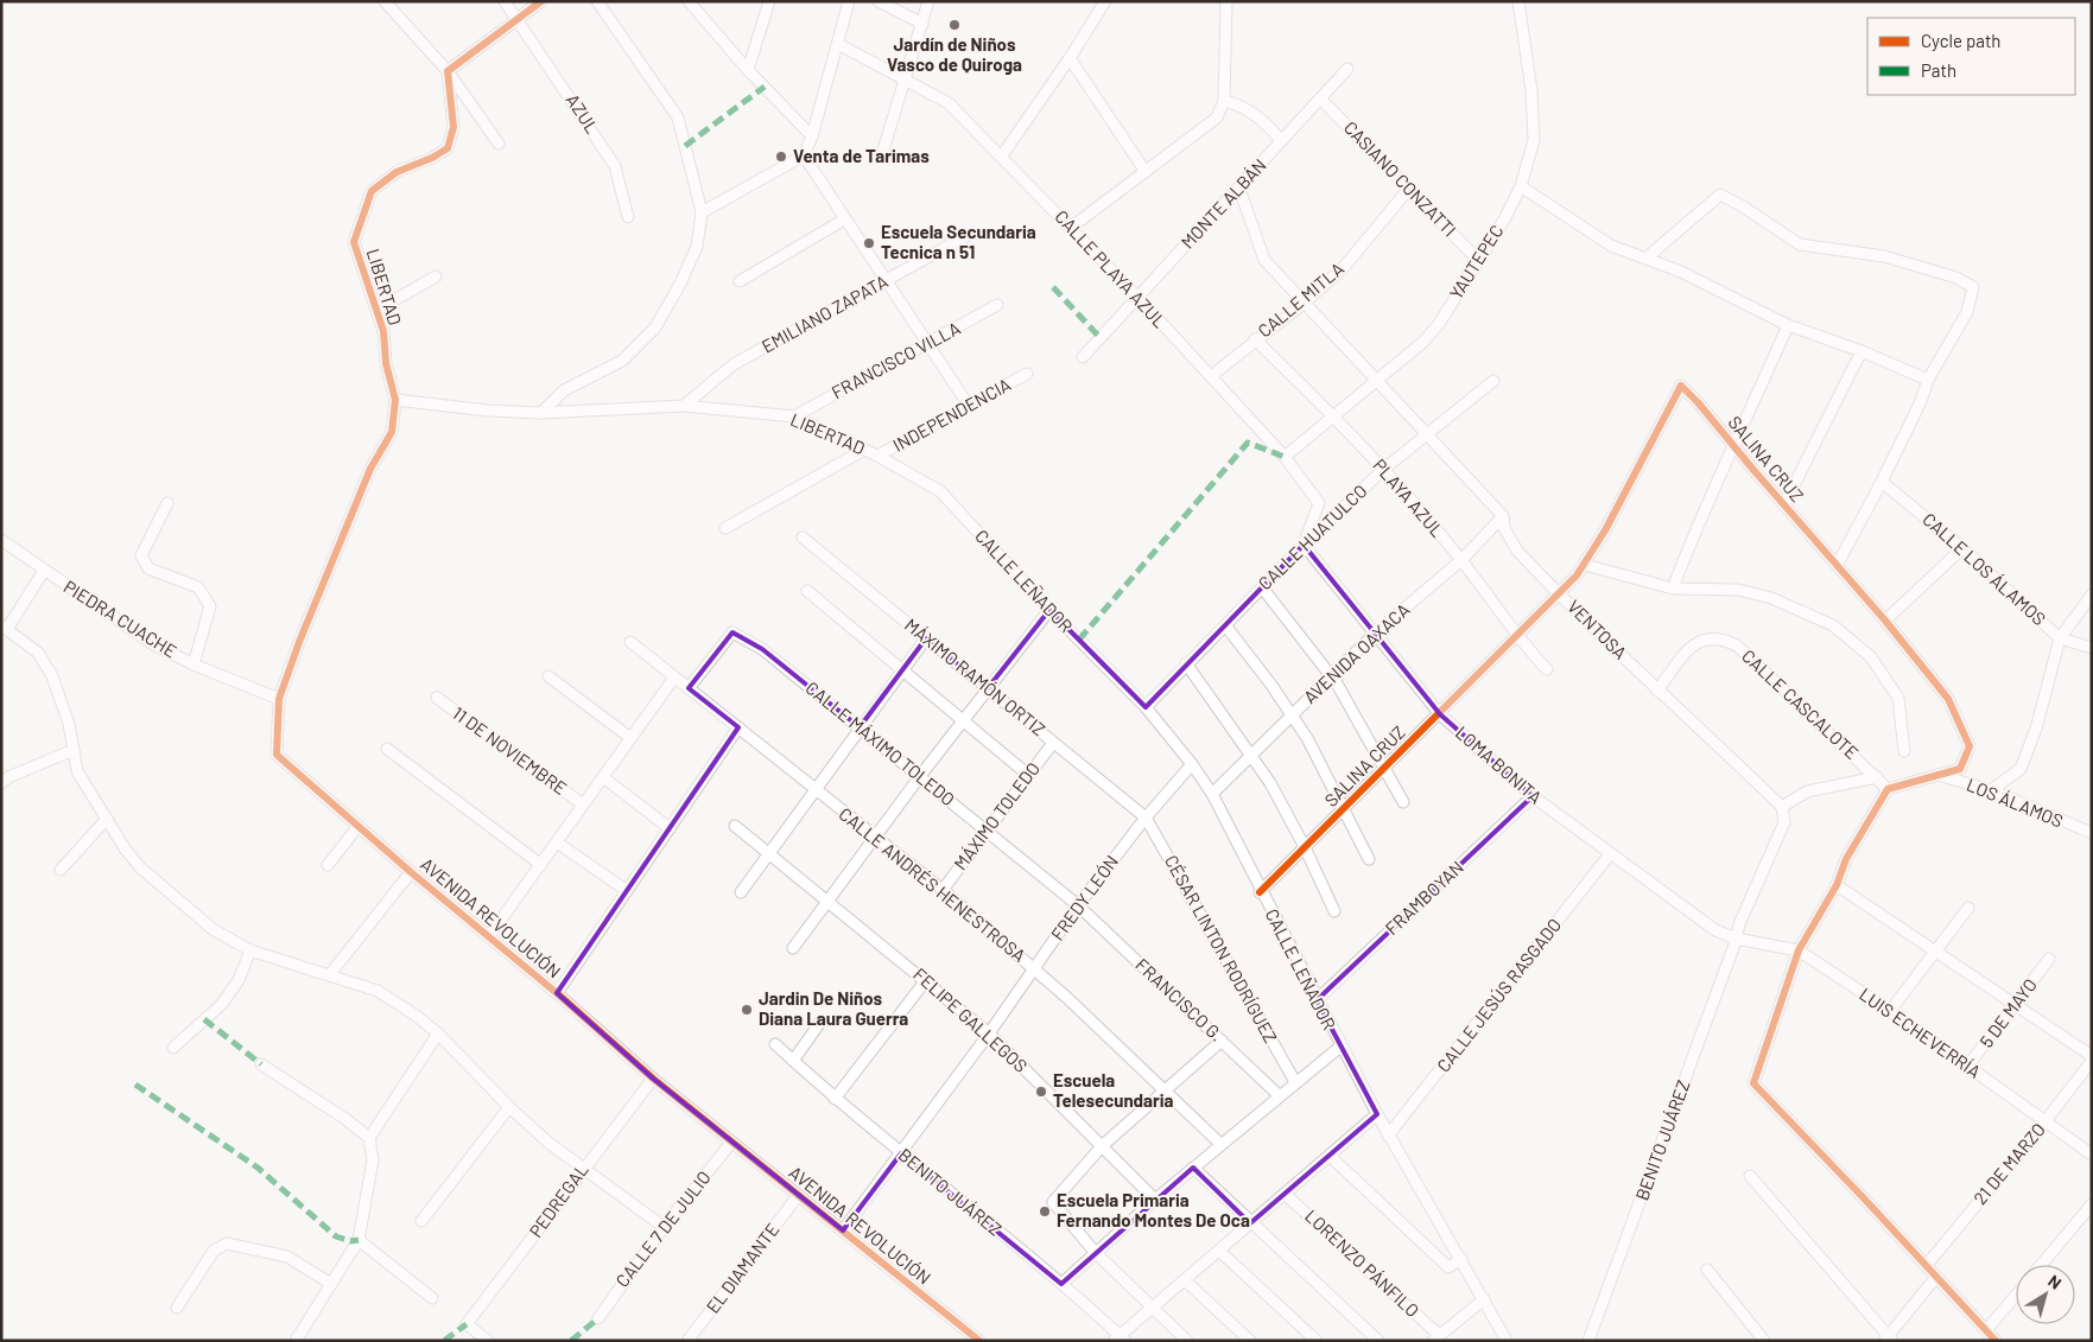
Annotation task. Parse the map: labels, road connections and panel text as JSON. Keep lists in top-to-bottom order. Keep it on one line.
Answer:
{"streets":{"street":["AZUL","CASIANO CONZATTI","MONTE ALBÁN","YAUTEPEC","CALLE PLAYA AZUL","LIBERTAD","CALLE MITLA","EMILIANO ZAPATA","FRANCISCO VILLA","INDEPENDENCIA","SALINA CRUZ","PLAYA AZUL","CALLE HUATULCO","CALLE LOS ÁLAMOS","CALLE LEÑADOR","PIEDRA CUACHE","VENTOSA","AVENIDA OAXACA","MÁXIMO RAMÓN ORTIZ","CALLE CASCALOTE","CALLE MÁXIMO TOLEDO","11 DE NOVIEMBRE","LOMA BONITA","LOS ÁLAMOS","MÁXIMO TOLEDO","CALLE ANDRÉS HENESTROSA","FREDY LEÓN","FRAMBOYAN","AVENIDA REVOLUCIÓN","CÉSAR LINTON RODRÍGUEZ","CALLE JESÚS RASGADO","FRANCISCO G.","5 DE MAYO","FELIPE GALLEGOS","LUIS ECHEVERRÍA","BENITO JUÁREZ","21 DE MARZO","PEDREGAL","CALLE 7 DE JULIO","LORENZO PÁNFILO","EL DIAMANTE"]},"crossings":[["CASIANO CONZATTI","MONTE ALBÁN"],["CASIANO CONZATTI","YAUTEPEC"],["CASIANO CONZATTI","CALLE MITLA"],["MONTE ALBÁN","CALLE PLAYA AZUL"],["MONTE ALBÁN","VENTOSA"],["YAUTEPEC","CALLE PLAYA AZUL"],["YAUTEPEC","PLAYA AZUL"],["YAUTEPEC","VENTOSA"],["CALLE PLAYA AZUL","CALLE MITLA"],["CALLE PLAYA AZUL","CALLE HUATULCO"],["CALLE PLAYA AZUL","LOMA BONITA"],["LIBERTAD","EMILIANO ZAPATA"],["LIBERTAD","FRANCISCO VILLA"],["LIBERTAD","INDEPENDENCIA"],["LIBERTAD","CALLE LEÑADOR"],["LIBERTAD","AVENIDA REVOLUCIÓN"],["CALLE MITLA","PLAYA AZUL"],["CALLE MITLA","VENTOSA"],["INDEPENDENCIA","CALLE LEÑADOR"],["SALINA CRUZ","PLAYA AZUL"],["SALINA CRUZ","CALLE LEÑADOR"],["SALINA CRUZ","VENTOSA"],["SALINA CRUZ","LOMA BONITA"],["SALINA CRUZ","LOS ÁLAMOS"],["PLAYA AZUL","CALLE HUATULCO"],["PLAYA AZUL","AVENIDA OAXACA"],["CALLE HUATULCO","CALLE LEÑADOR"],["CALLE HUATULCO","VENTOSA"],["CALLE HUATULCO","LOMA BONITA"],["CALLE LEÑADOR","AVENIDA OAXACA"],["CALLE LEÑADOR","FREDY LEÓN"],["CALLE LEÑADOR","FRAMBOYAN"],["CALLE LEÑADOR","CALLE JESÚS RASGADO"],["PIEDRA CUACHE","AVENIDA REVOLUCIÓN"],["VENTOSA","AVENIDA OAXACA"],["VENTOSA","CALLE CASCALOTE"],["AVENIDA OAXACA","LOMA BONITA"],["MÁXIMO RAMÓN ORTIZ","MÁXIMO TOLEDO"],["MÁXIMO RAMÓN ORTIZ","FREDY LEÓN"],["MÁXIMO RAMÓN ORTIZ","CÉSAR LINTON RODRÍGUEZ"],["CALLE MÁXIMO TOLEDO","MÁXIMO TOLEDO"],["CALLE MÁXIMO TOLEDO","CALLE ANDRÉS HENESTROSA"],["CALLE MÁXIMO TOLEDO","FREDY LEÓN"],["CALLE MÁXIMO TOLEDO","FRANCISCO G."],["LOMA BONITA","FRAMBOYAN"],["LOMA BONITA","CALLE JESÚS RASGADO"],["LOMA BONITA","LUIS ECHEVERRÍA"],["LOMA BONITA","BENITO JUÁREZ"],["MÁXIMO TOLEDO","CALLE ANDRÉS HENESTROSA"],["CALLE ANDRÉS HENESTROSA","FREDY LEÓN"],["FREDY LEÓN","AVENIDA REVOLUCIÓN"],["FREDY LEÓN","CÉSAR LINTON RODRÍGUEZ"],["FREDY LEÓN","FRANCISCO G."],["FREDY LEÓN","FELIPE GALLEGOS"],["FREDY LEÓN","BENITO JUÁREZ"],["AVENIDA REVOLUCIÓN","PEDREGAL"],["AVENIDA REVOLUCIÓN","CALLE 7 DE JULIO"],["AVENIDA REVOLUCIÓN","EL DIAMANTE"],["5 DE MAYO","LUIS ECHEVERRÍA"],["LUIS ECHEVERRÍA","BENITO JUÁREZ"],["LUIS ECHEVERRÍA","21 DE MARZO"]],"places":["Jardín de Niños Vasco de Quiroga","Venta de Tarimas","Escuela Secundaria Tecnica n 51","Jardin De Niños Diana Laura Guerra","Escuela Telesecundaria","Escuela Primaria Fernando Montes De Oca"],"legend":["Cycle path","Path"],"north":"top right"}
